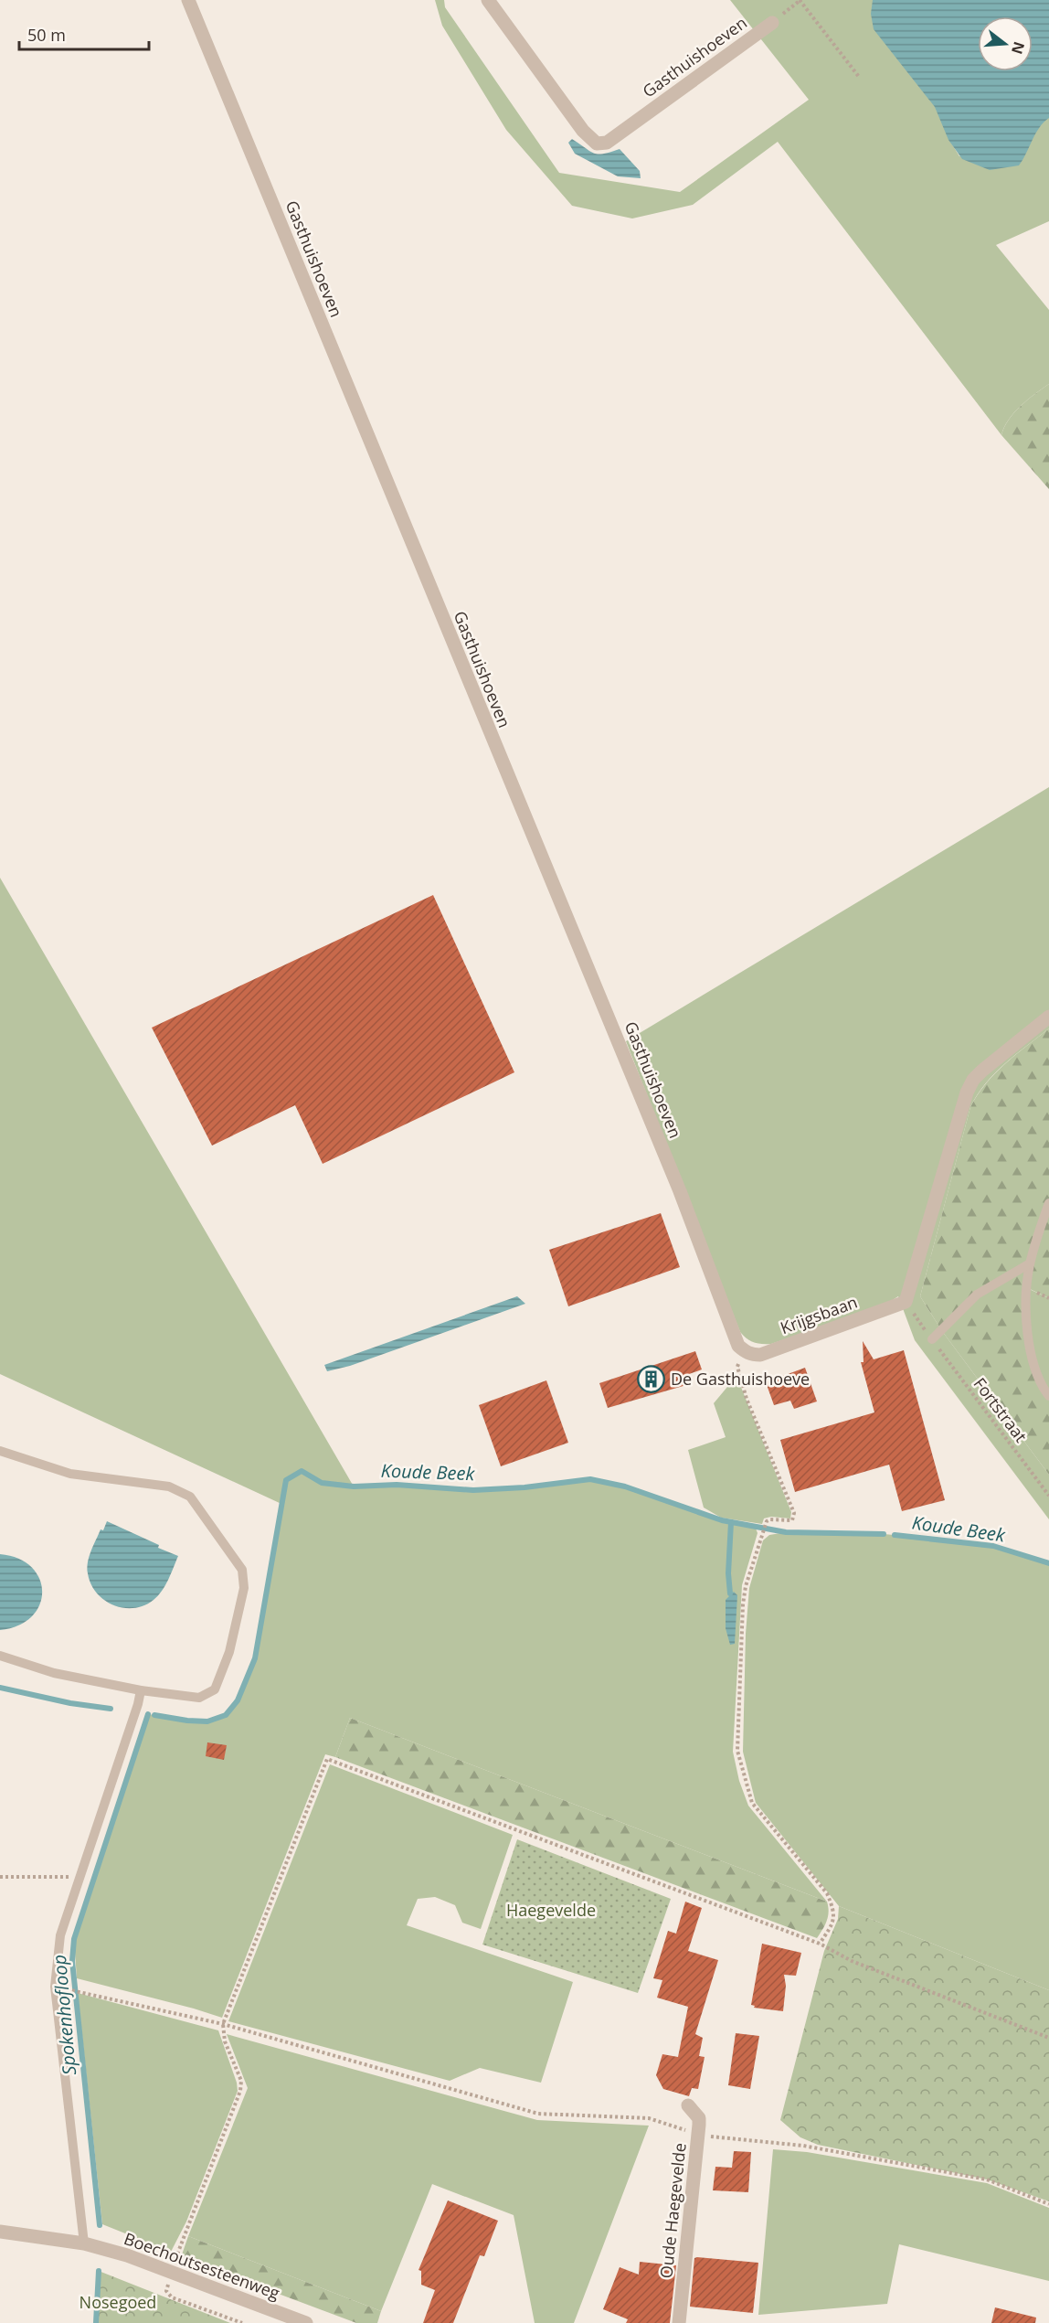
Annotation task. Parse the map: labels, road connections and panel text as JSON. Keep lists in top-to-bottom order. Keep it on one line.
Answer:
{"streets":{"street":["Gasthuishoeven","Krijgsbaan","Oude Haegevelde","Boechoutsesteenweg"],"path":["Fortstraat"]},"crossings":[["Gasthuishoeven","Krijgsbaan"],["Krijgsbaan","Fortstraat"]],"water":["Koude Beek","Spokenhofloop"],"parks":["Haegevelde","Nosegoed"],"places":{"building":["De Gasthuishoeve"]},"scale_bar":"50 m","north":"right"}
